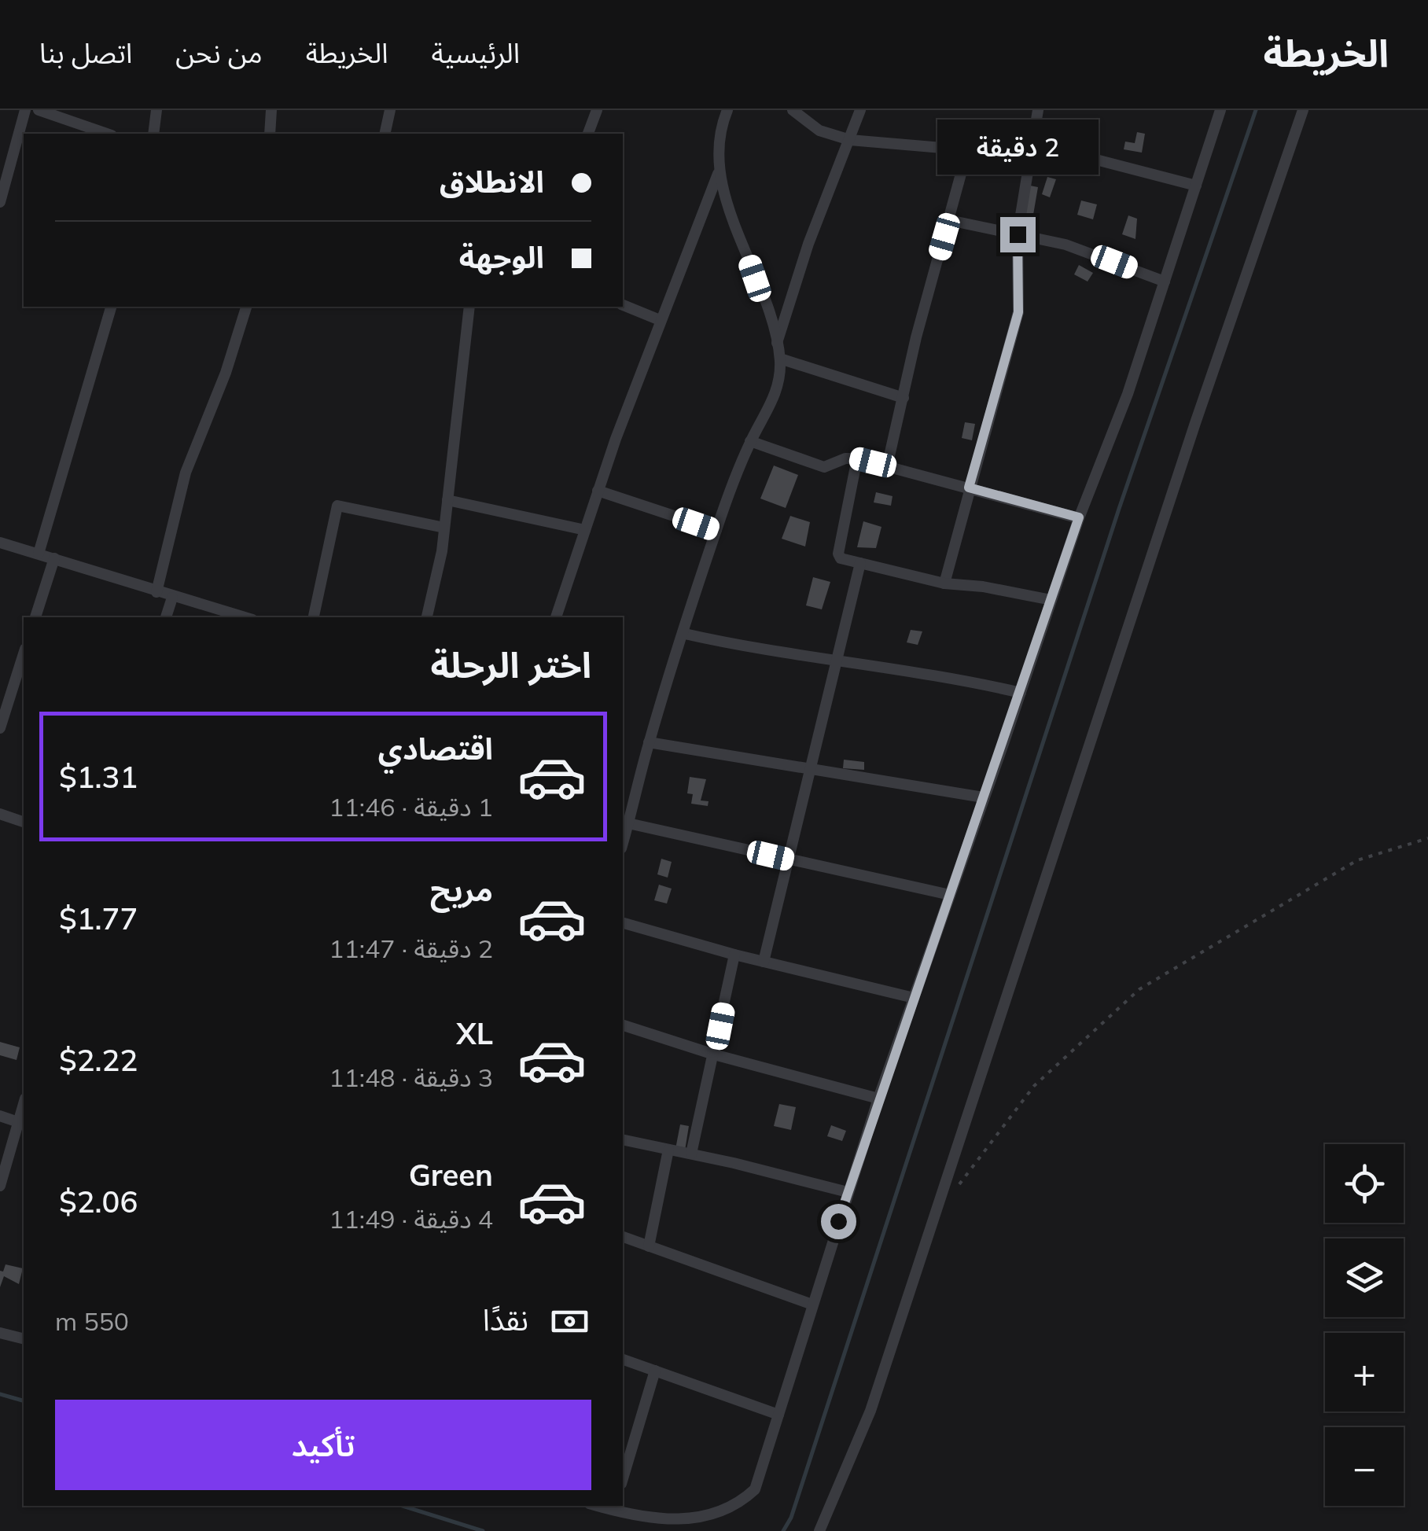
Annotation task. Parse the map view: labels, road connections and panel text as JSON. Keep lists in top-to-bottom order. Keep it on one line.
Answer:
{"page":{"header":"الخريطة","nav":["الرئيسية","الخريطة","من نحن","اتصل بنا"],"bubble":"2 دقيقة","banner":["الانطلاق","الوجهة"],"heading":"اختر الرحلة","list":[{"name":"اقتصادي","note":"1 دقيقة · 11:46","value":"$1.31"},{"name":"مريح","note":"2 دقيقة · 11:47","value":"$1.77"},{"name":"XL","note":"3 دقيقة · 11:48","value":"$2.22"},{"name":"Green","note":"4 دقيقة · 11:49","value":"$2.06"}],"map_buttons":["+","−"],"pay":["نقدًا","550 m"],"buttons":"تأكيد"}}
